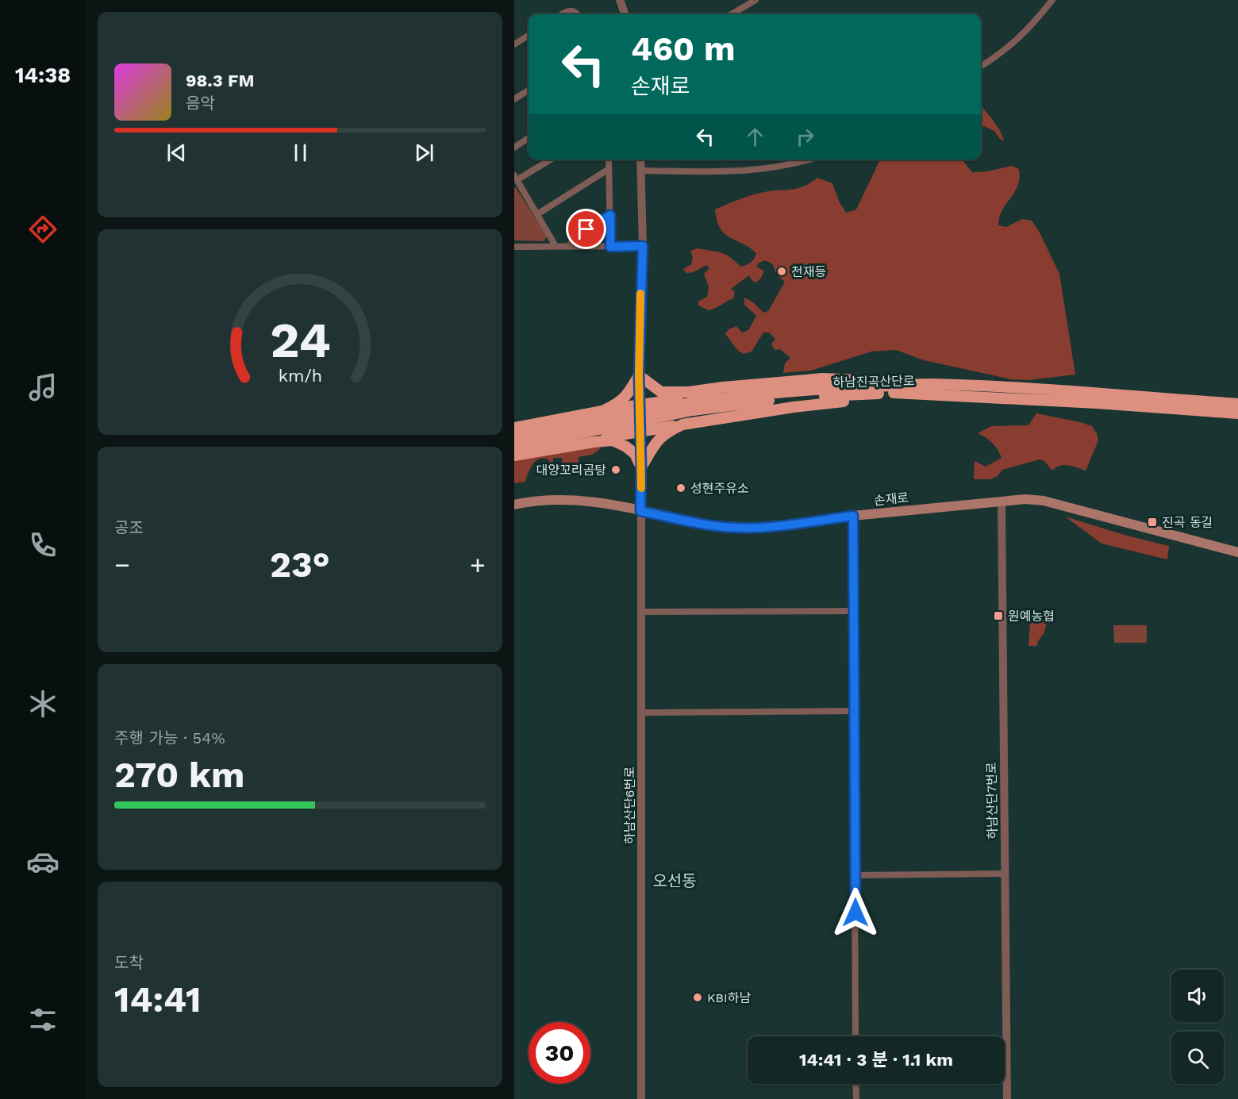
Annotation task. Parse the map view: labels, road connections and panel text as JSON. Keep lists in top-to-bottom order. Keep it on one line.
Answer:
{"streets":{"highway":["하남진곡산단로"],"main road":["손재로"],"street":["하남산단7번로","하남산단6번로"]},"crossings":[["손재로","하남산단7번로"],["손재로","하남산단6번로"]],"districts":["오선동"],"places":{"other":["천재등","대양꼬리곰탕","성현주유소","KBI하남"],"transit":["진곡 동길","원예농협"]},"page":{"tabs":"14:38","turn":["460 m","손재로"],"song":["98.3 FM","음악"],"tile":["공조",["주행 가능 · 54%","270 km"],["도착","14:41"]],"heat":["−","23°","+"],"limit":"30","trip":"14:41 · 3 분 · 1.1 km","gauge":["24","km/h"]}}
